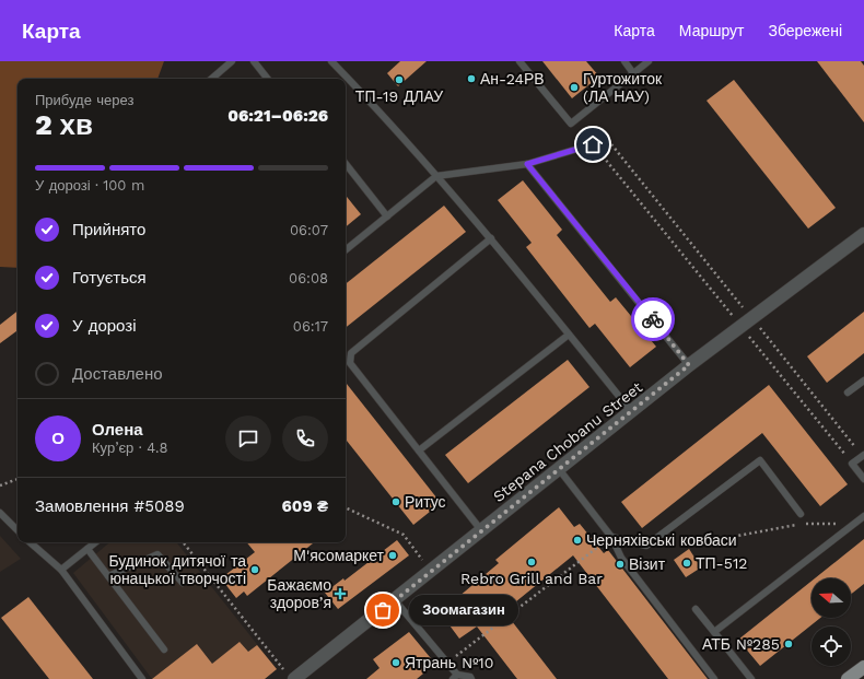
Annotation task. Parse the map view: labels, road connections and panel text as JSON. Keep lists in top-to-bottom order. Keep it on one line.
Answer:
{"streets":{"street":["Stepana Chobanu Street"]},"places":{"other":["Ан-24РВ","ТП-19 ДЛАУ","Гуртожиток (ЛА НАУ)","Ритус","Черняхівські ковбаси","М'ясомаркет","Rebro Grill and Bar","ТП-512","Візит","Будинок дитячої та юнацької творчості","Зоомагазин","АТБ №285","Ятрань №10"],"health":["Бажаємо здоров’я"]},"north":"left","page":{"header":"Карта","nav":["Карта","Маршрут","Збережені"],"heading":["2 хв","Прибуде через","06:21–06:26"],"panel":["Олена","Кур’єр · 4.8","Замовлення #5089","609 ₴"],"bar":"У дорозі · 100 m","list":[["Прийнято","06:07"],["Готується","06:08"],["У дорозі","06:17"],"Доставлено"],"round":"О","bubble":"Зоомагазин"}}
